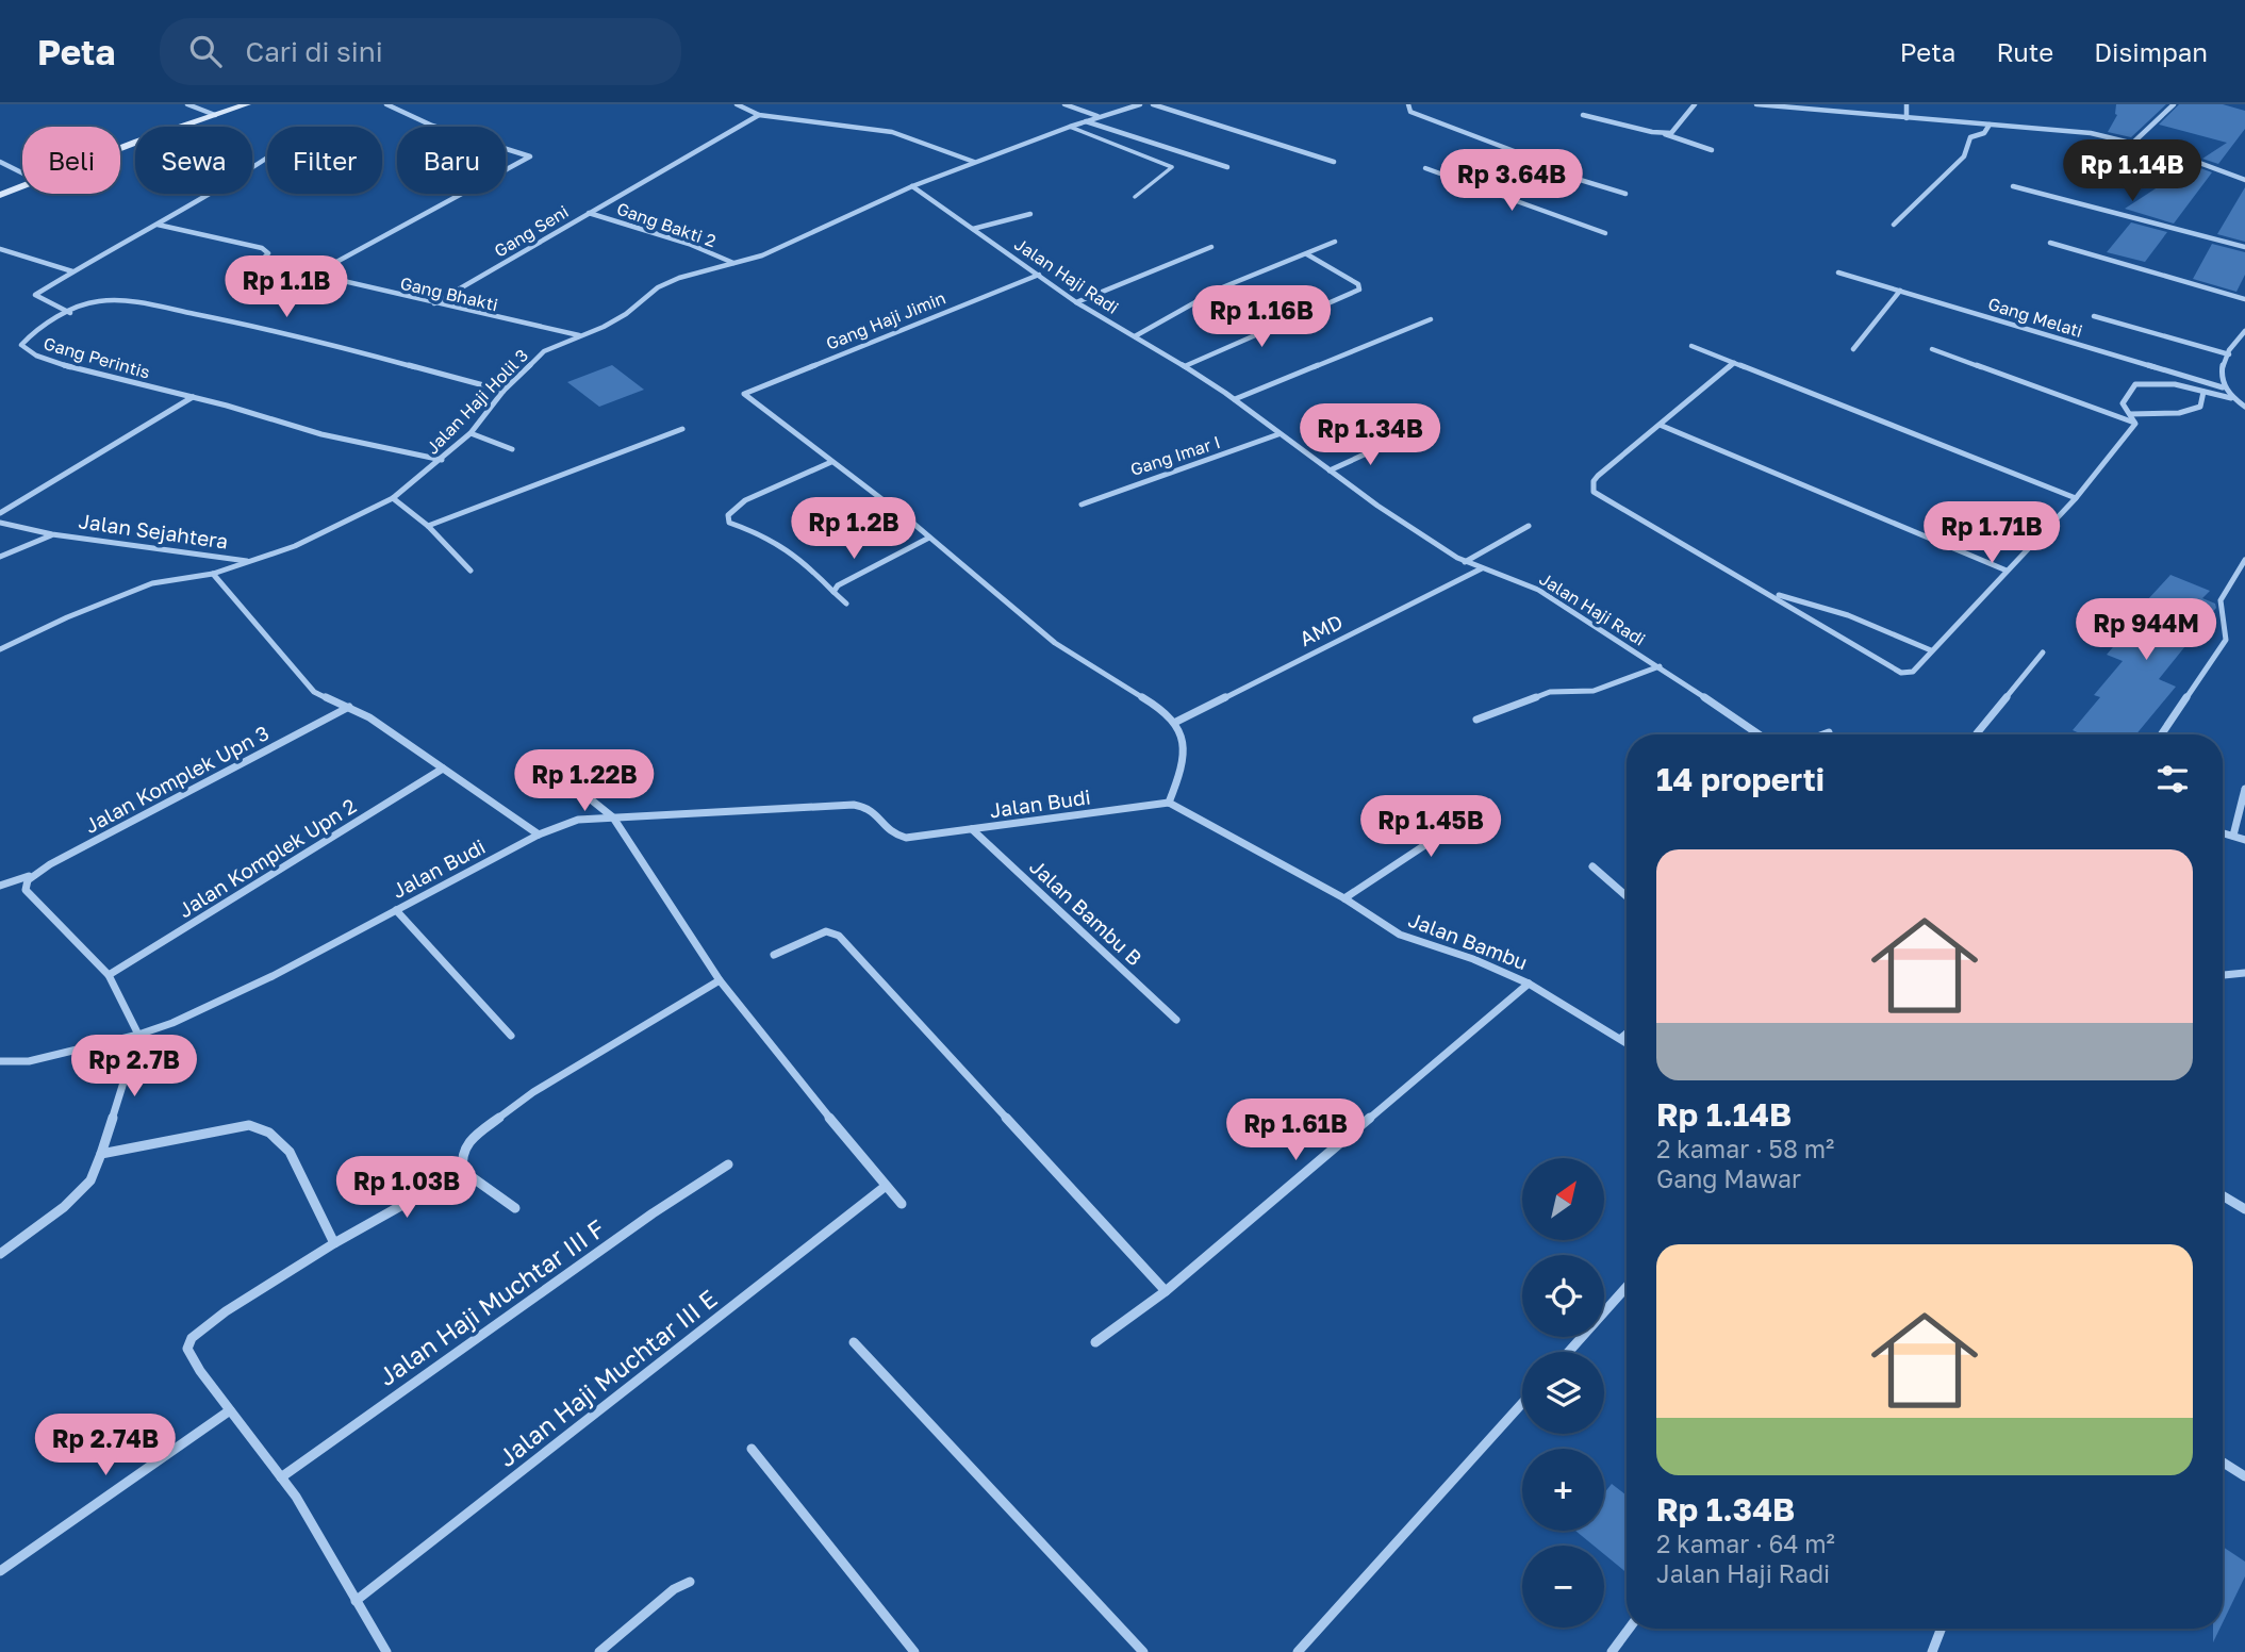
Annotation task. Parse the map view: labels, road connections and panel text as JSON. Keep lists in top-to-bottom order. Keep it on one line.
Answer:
{"streets":{"street":["Gang Bakti 2","Gang Seni","Jalan Haji Radi","Gang Bhakti","Gang Melati","Gang Haji Jimin","Gang Perintis","Jalan Haji Holil 3","Gang Imar I","Jalan Sejahtera","AMD","Jalan Komplek Upn 3","Jalan Budi","Jalan Komplek Upn 2","Jalan Bambu B","Jalan Bambu","Jalan Haji Muchtar III F","Jalan Haji Muchtar III E"]},"crossings":[["Gang Bakti 2","Gang Seni"],["Gang Bakti 2","Jalan Haji Holil 3"],["Gang Seni","Gang Bhakti"],["Jalan Haji Radi","Gang Haji Jimin"],["Jalan Haji Radi","Jalan Haji Holil 3"],["Jalan Haji Radi","Gang Imar I"],["Jalan Haji Radi","AMD"],["Gang Bhakti","Jalan Haji Holil 3"],["Gang Perintis","Jalan Haji Holil 3"],["Jalan Haji Holil 3","Jalan Sejahtera"],["Jalan Komplek Upn 3","Jalan Komplek Upn 2"],["Jalan Budi","Jalan Bambu B"],["Jalan Budi","Jalan Bambu"]],"north":"top right","page":{"header":"Peta","search":"Cari di sini","nav":["Peta","Rute","Disimpan"],"chip":["Beli","Sewa","Filter","Baru"],"price":["Rp 1.14B","Rp 3.64B","Rp 1.1B","Rp 1.16B","Rp 1.34B","Rp 1.2B","Rp 1.71B","Rp 944M","Rp 1.22B","Rp 1.45B","Rp 2.7B","Rp 1.61B","Rp 1.03B","Rp 2.74B"],"heading":"14 properti","list":[{"name":"Rp 1.14B","note":"2 kamar · 58 m² · Gang Mawar"},{"name":"Rp 1.34B","note":"2 kamar · 64 m² · Jalan Haji Radi"}],"map_buttons":["+","−"]}}
